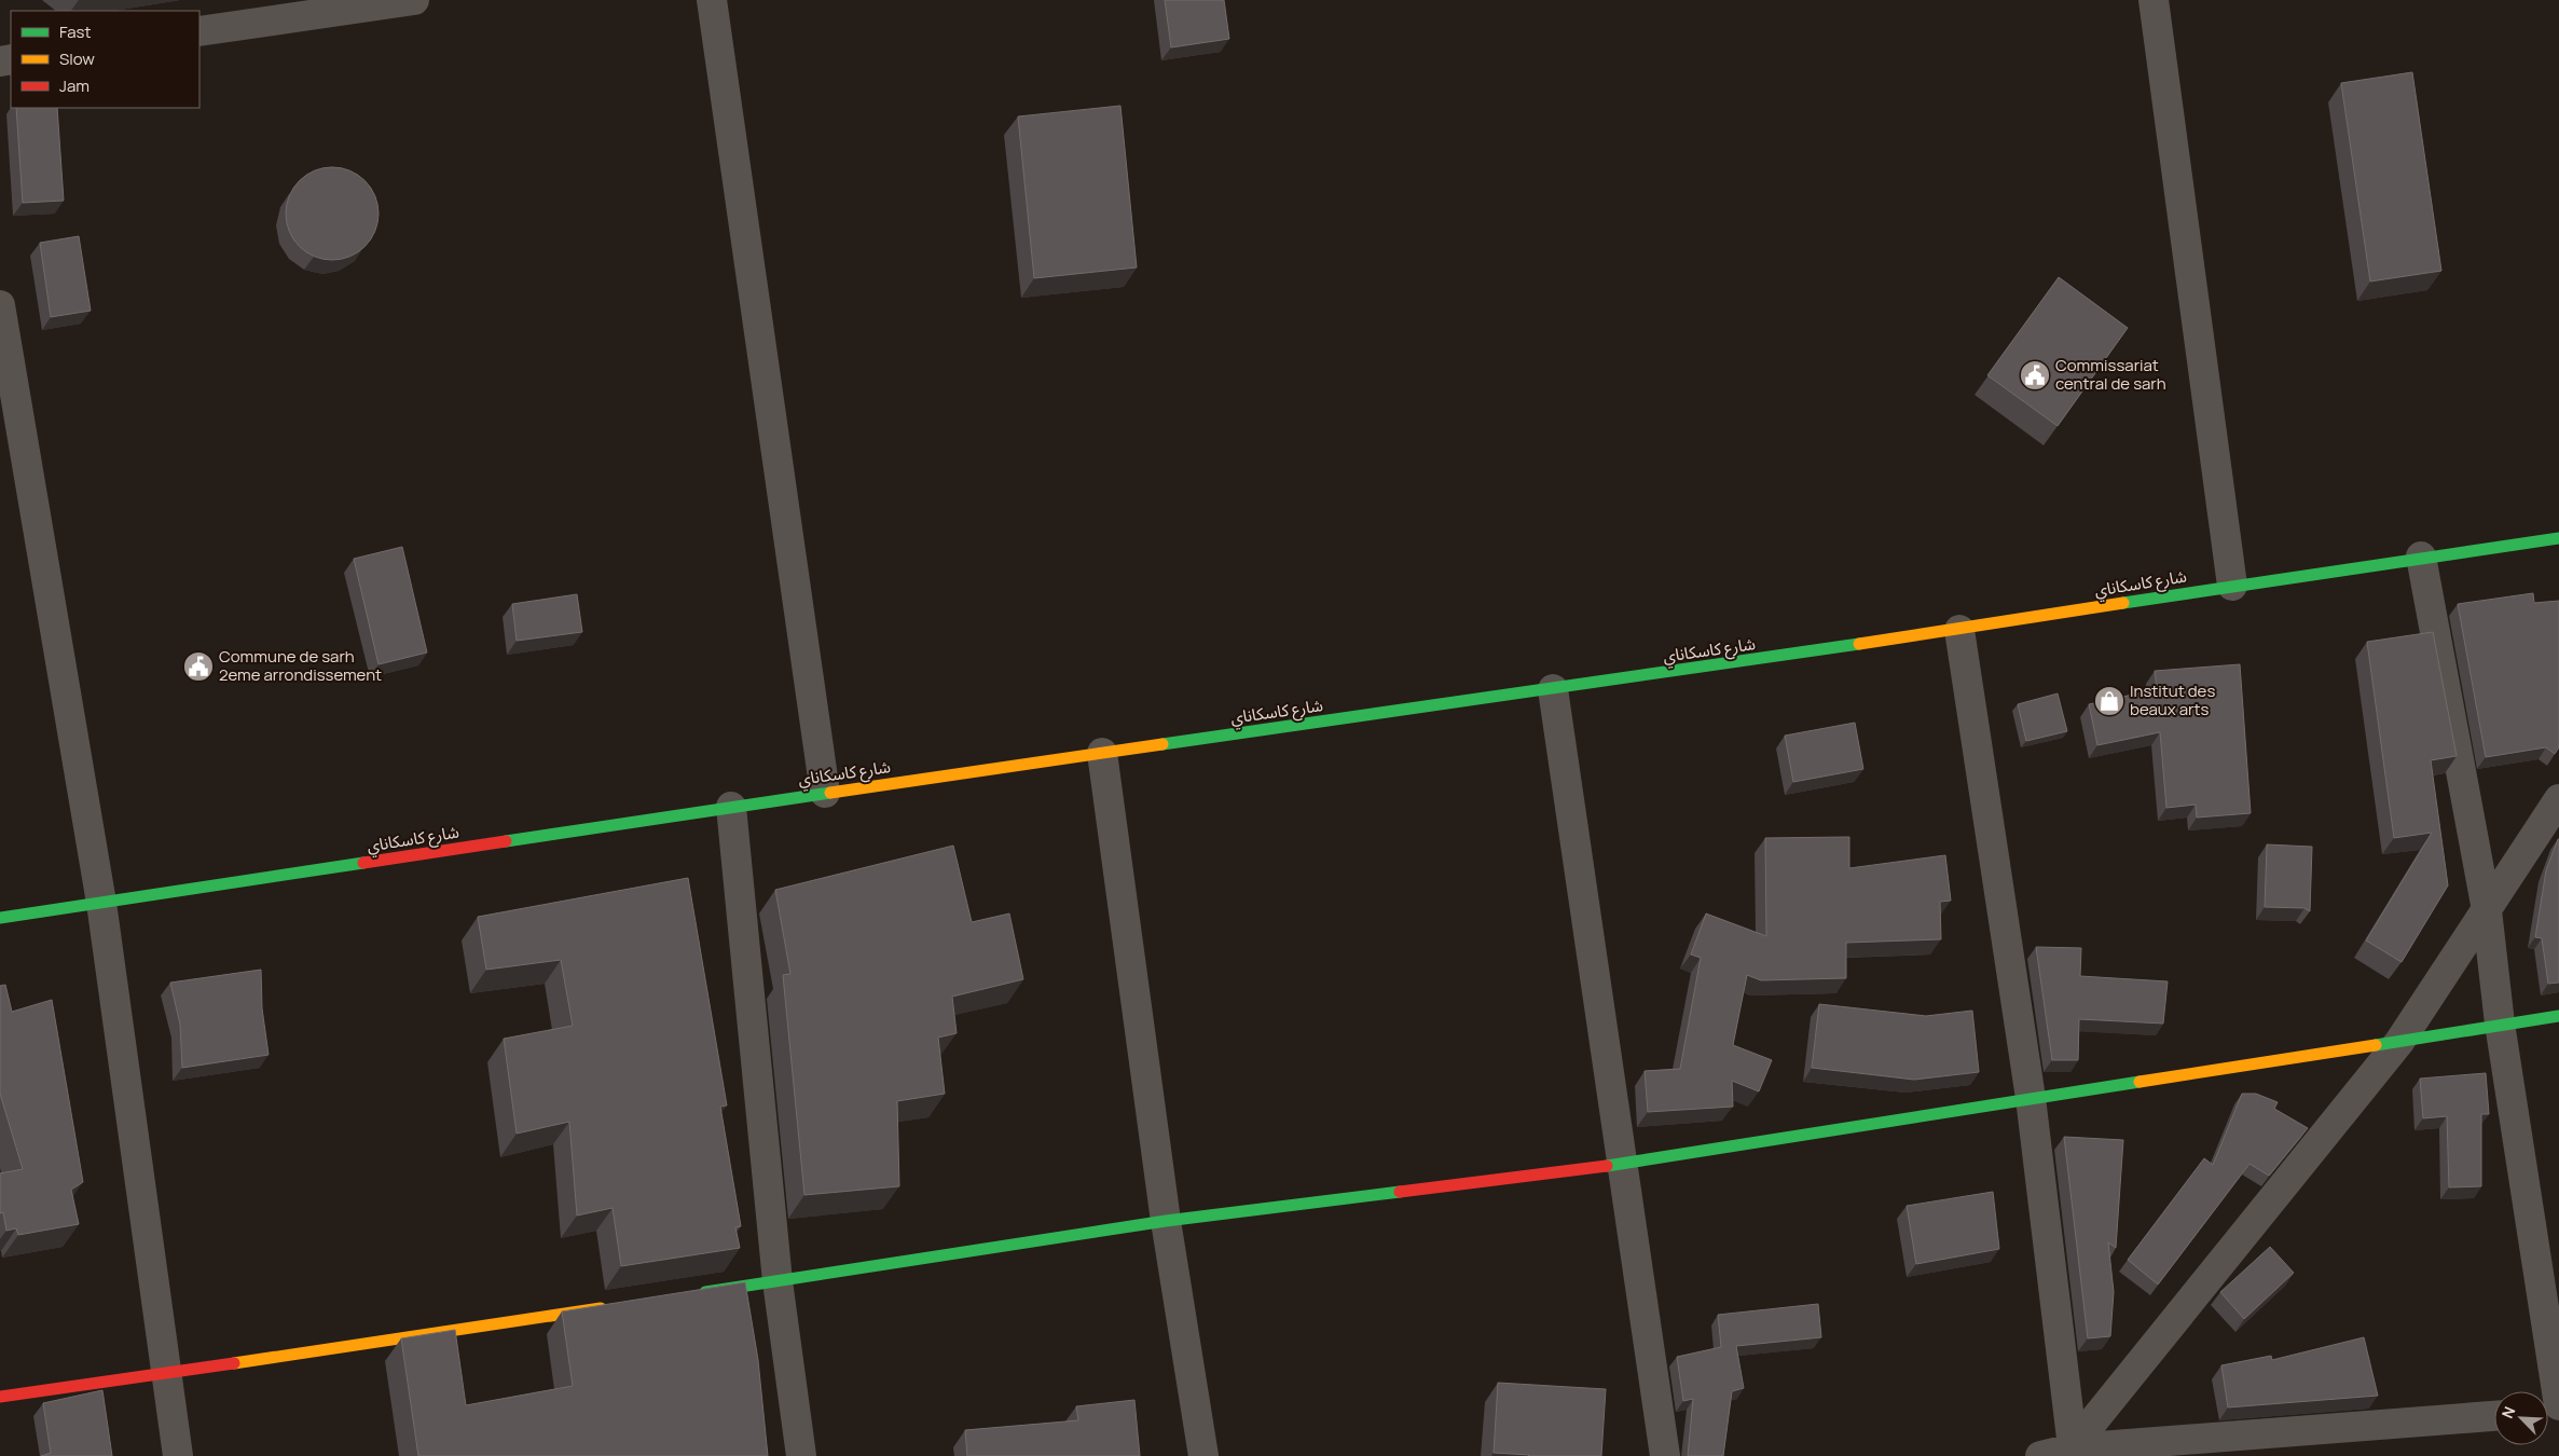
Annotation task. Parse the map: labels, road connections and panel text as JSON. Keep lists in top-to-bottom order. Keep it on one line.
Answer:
{"streets":{"street":["شارع كاسكاناي"]},"places":{"public building":["Commissariat central de sarh","Commune de sarh 2eme arrondissement"],"shop":["Institut des beaux arts"]},"legend":["Fast","Slow","Jam"],"north":"top left"}
